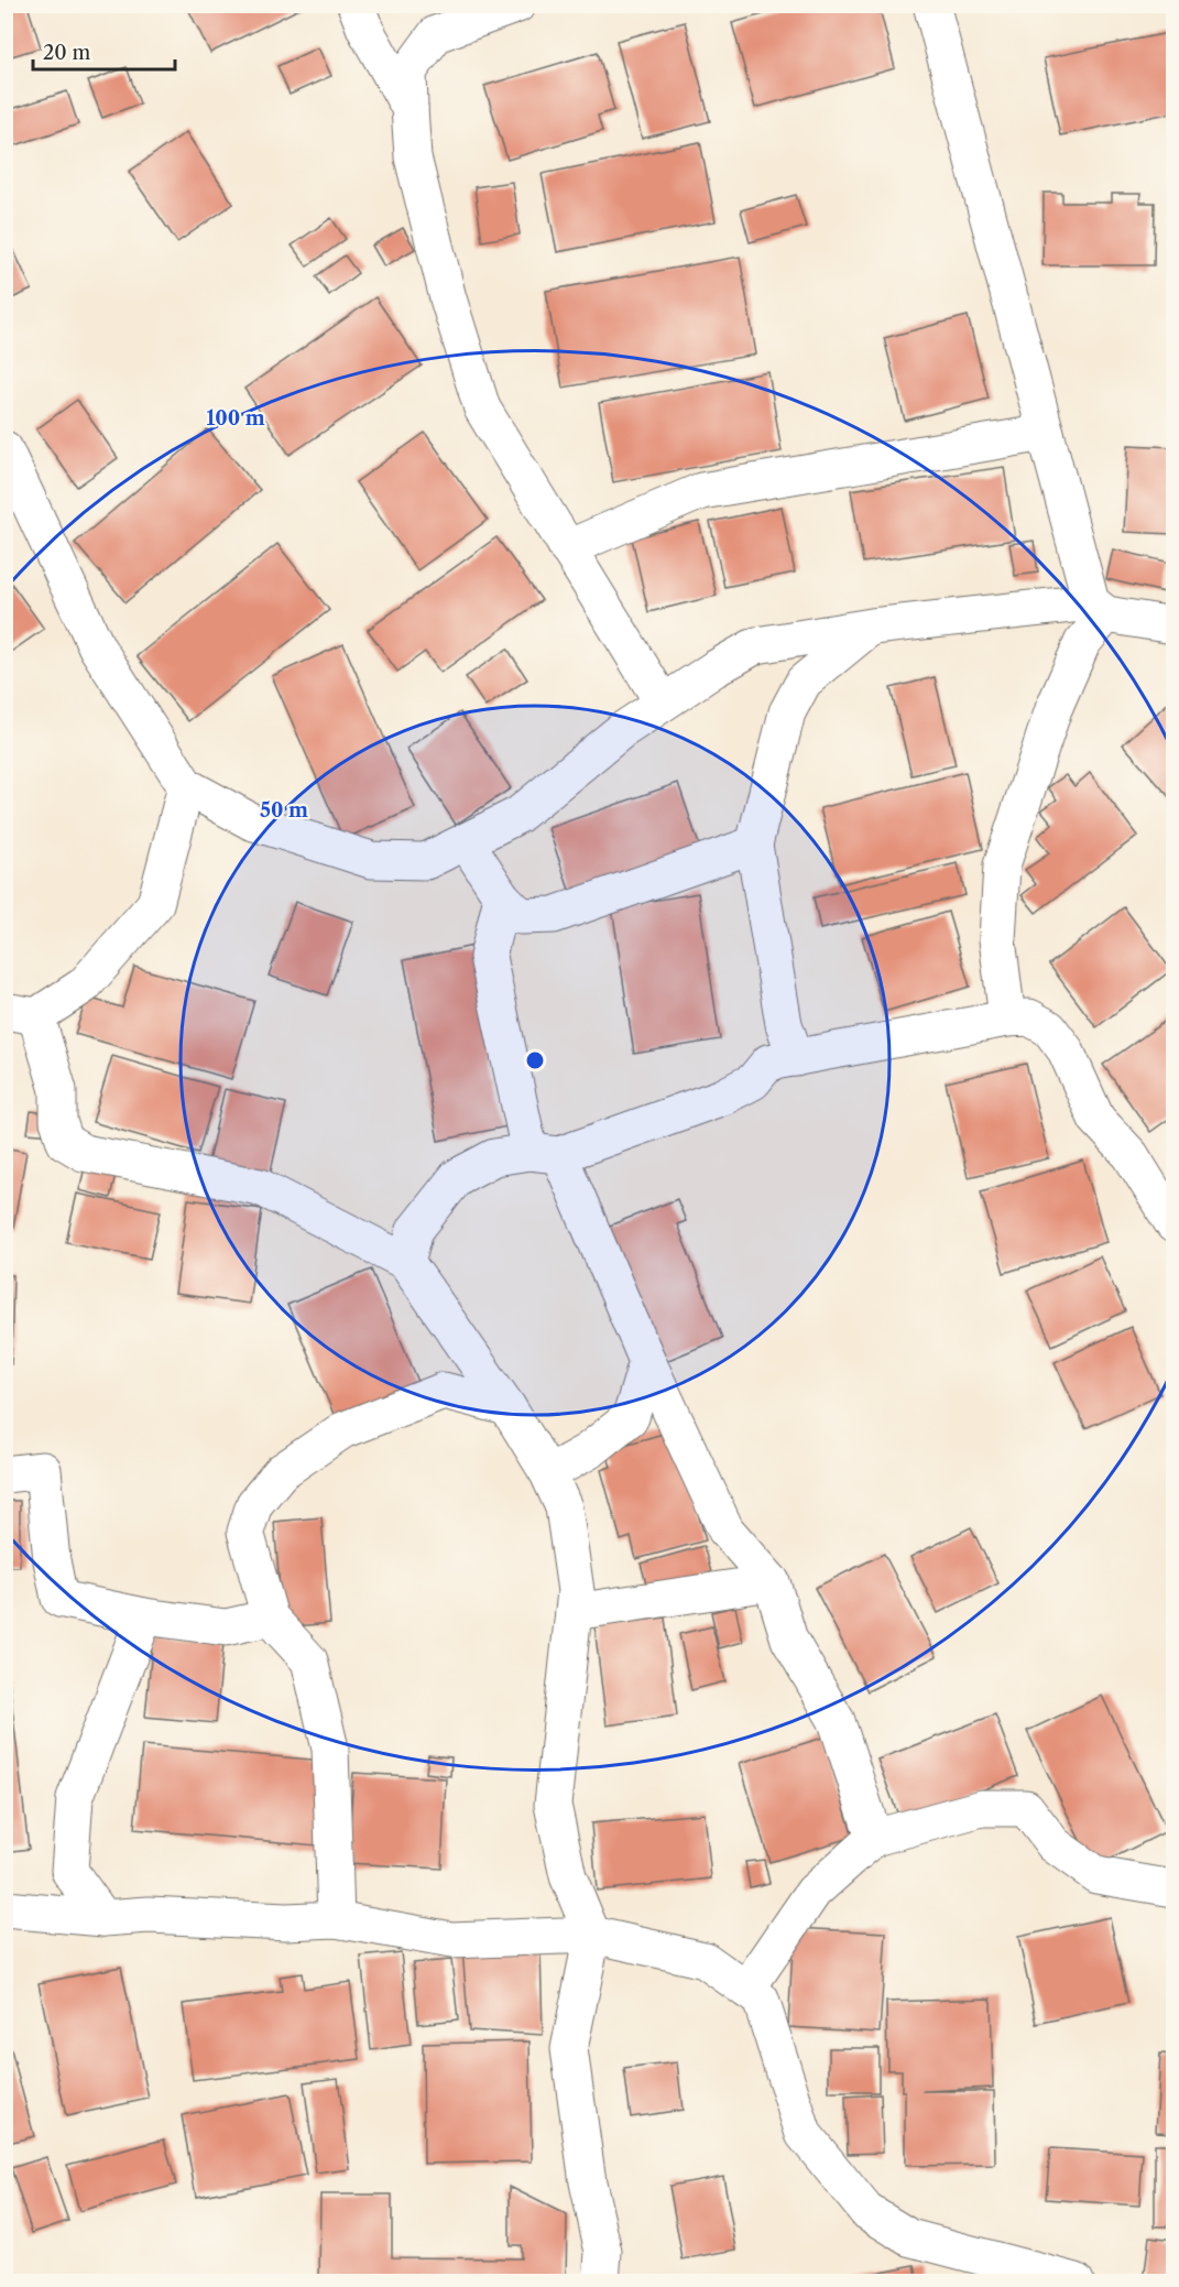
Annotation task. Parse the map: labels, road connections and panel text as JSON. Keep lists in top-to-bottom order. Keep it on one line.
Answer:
{"scale_bar":"20 m","rings":["100 m","50 m"]}
